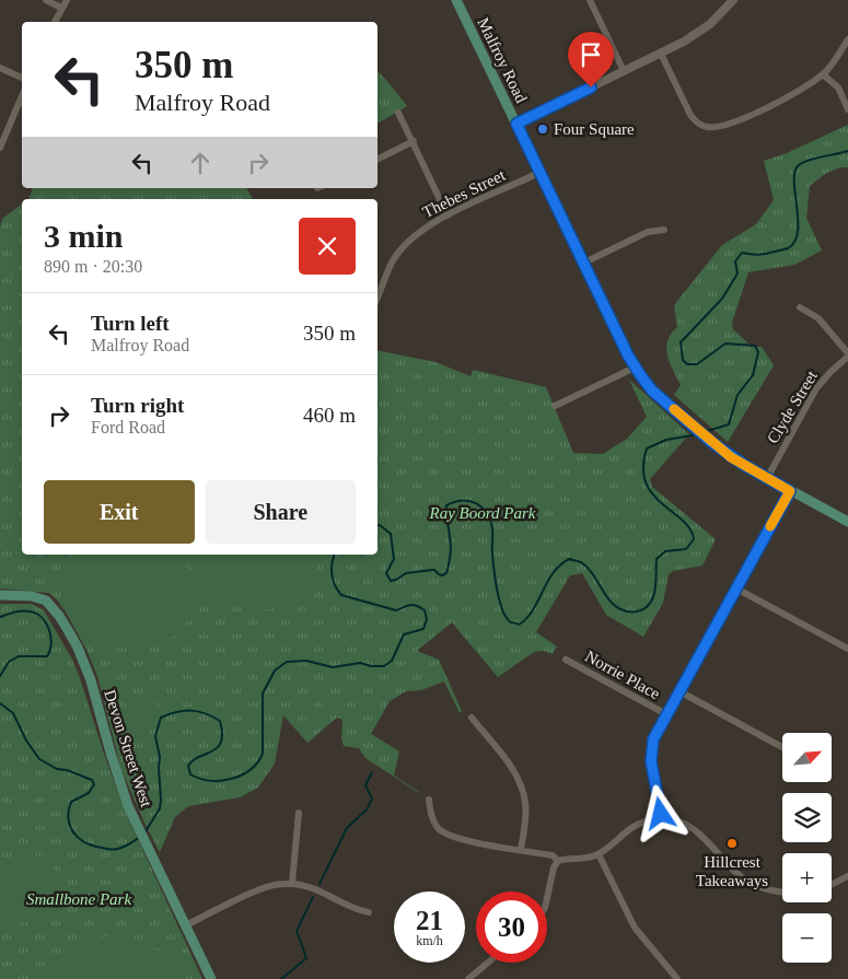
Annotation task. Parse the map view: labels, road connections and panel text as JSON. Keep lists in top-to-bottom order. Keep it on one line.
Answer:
{"streets":{"main road":["Malfroy Road","Devon Street West"],"street":["Thebes Street","Clyde Street","Norrie Place"]},"crossings":[["Malfroy Road","Thebes Street"],["Malfroy Road","Clyde Street"]],"parks":["Ray Boord Park","Smallbone Park"],"places":["Four Square","Hillcrest Takeaways"],"north":"top right","page":{"turn":["350 m","Malfroy Road"],"heading":["3 min","890 m · 20:30"],"list":[{"name":"Turn left","note":"Malfroy Road","value":"350 m"},{"name":"Turn right","note":"Ford Road","value":"460 m"}],"buttons":["Exit","Share"],"map_buttons":["+","−"],"speed":"21 km/h","limit":"30"}}
